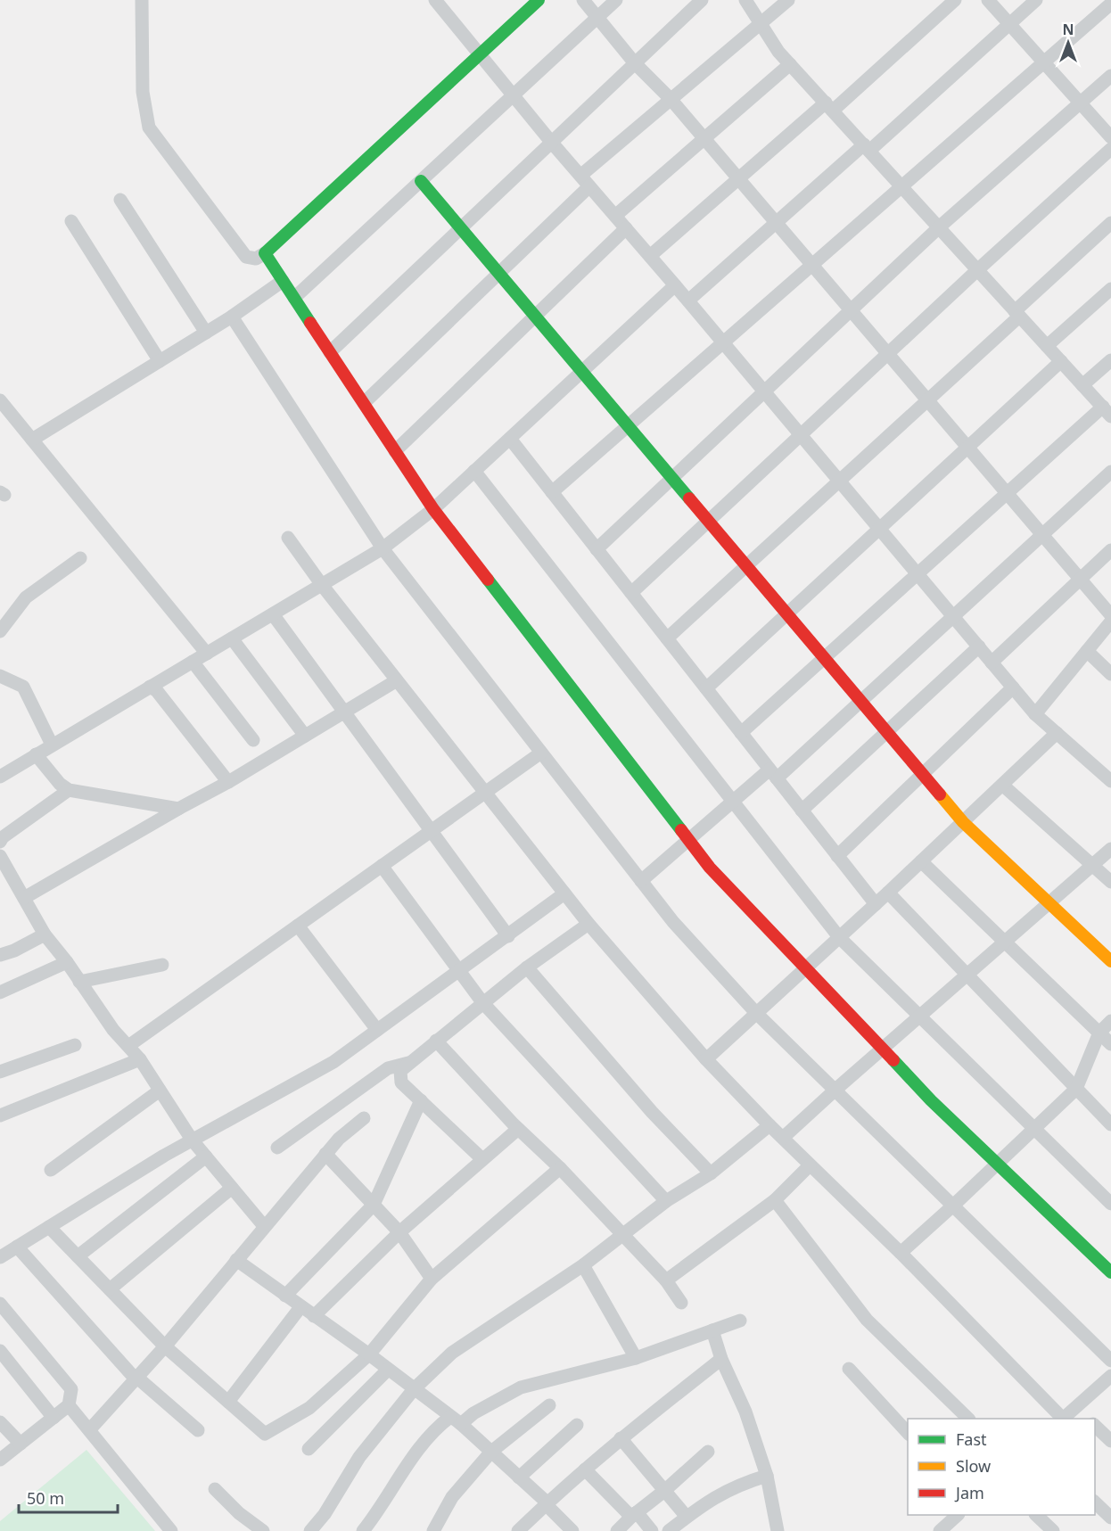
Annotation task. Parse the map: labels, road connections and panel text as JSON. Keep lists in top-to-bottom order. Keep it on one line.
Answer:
{"legend":["Fast","Slow","Jam"],"scale_bar":"50 m","north":"top"}
